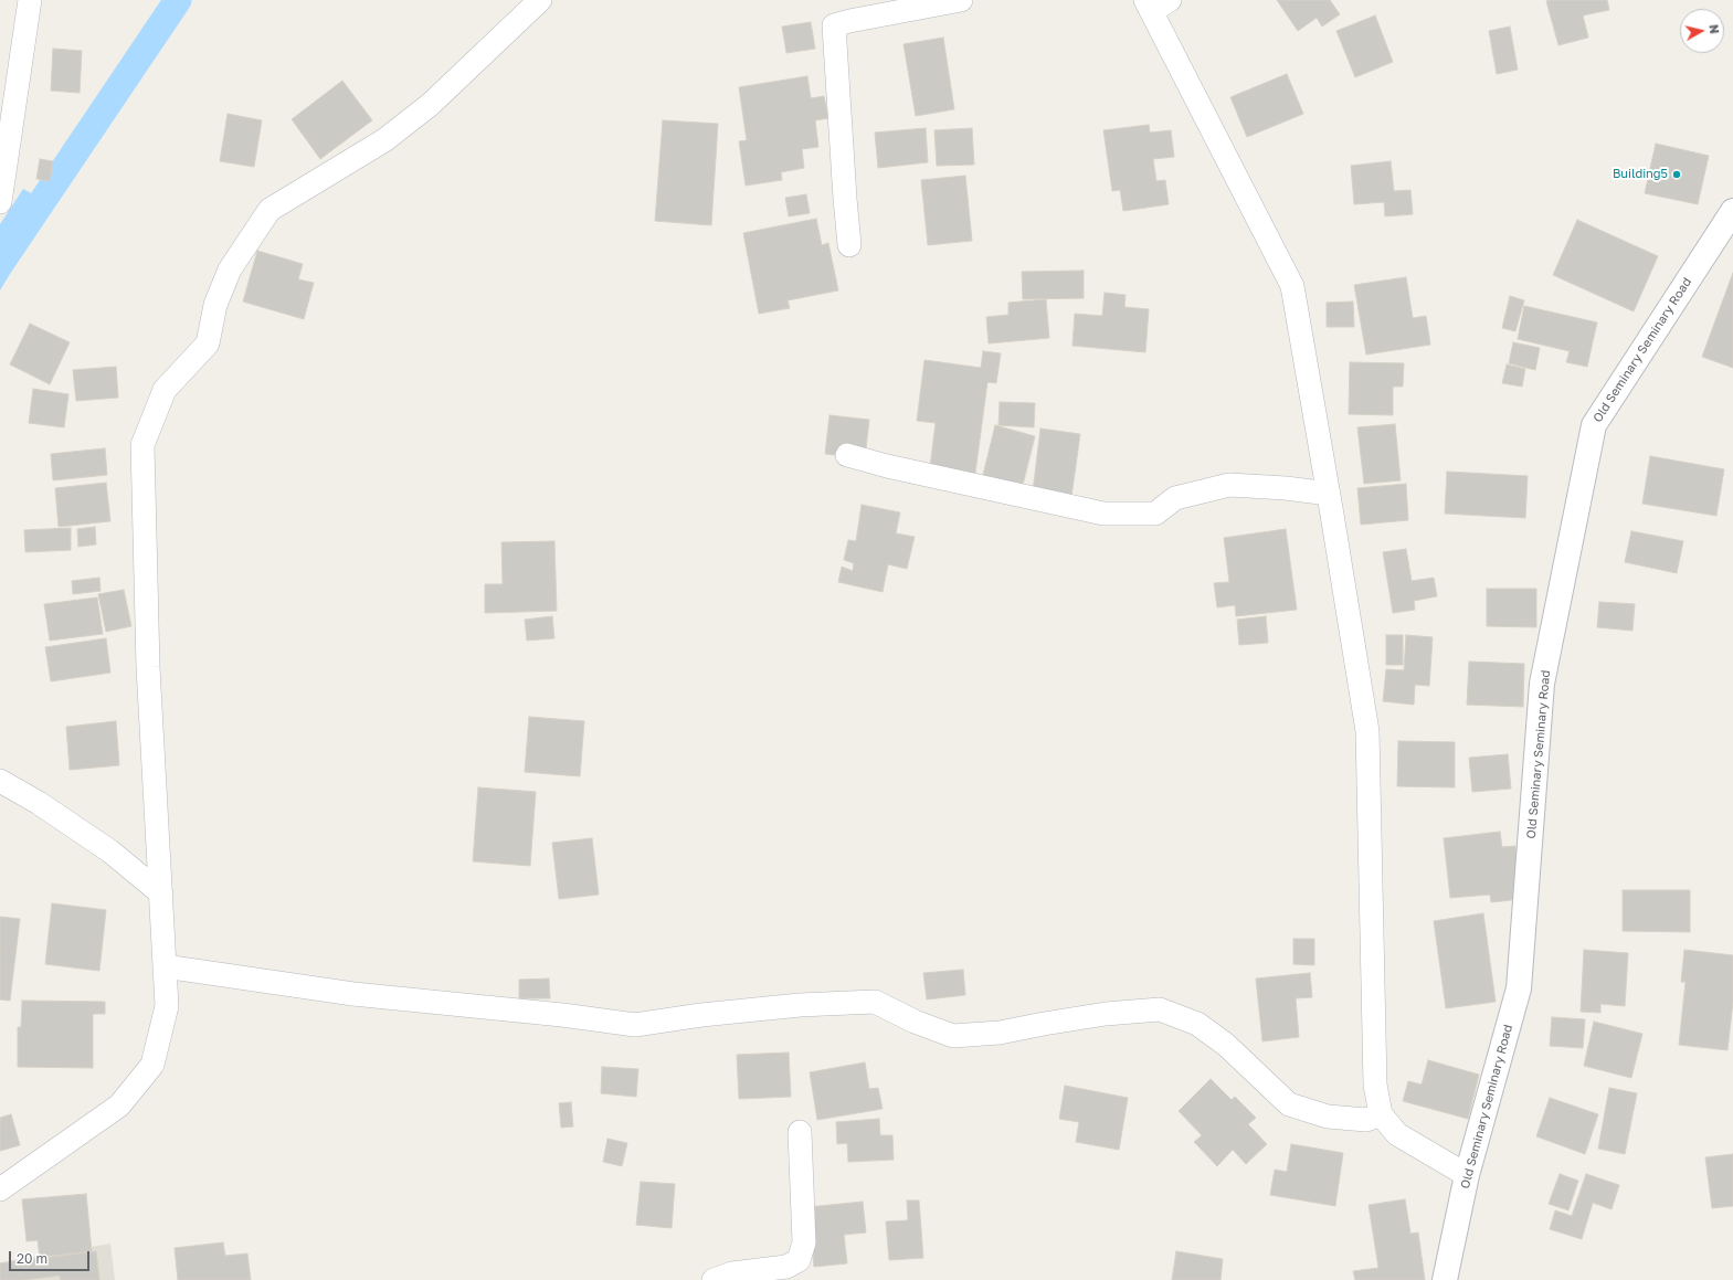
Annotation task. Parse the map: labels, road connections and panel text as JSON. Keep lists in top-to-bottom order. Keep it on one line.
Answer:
{"streets":{"main road":["Old Seminary Seminary Road"]},"places":["Building5"],"scale_bar":"20 m","north":"right"}
